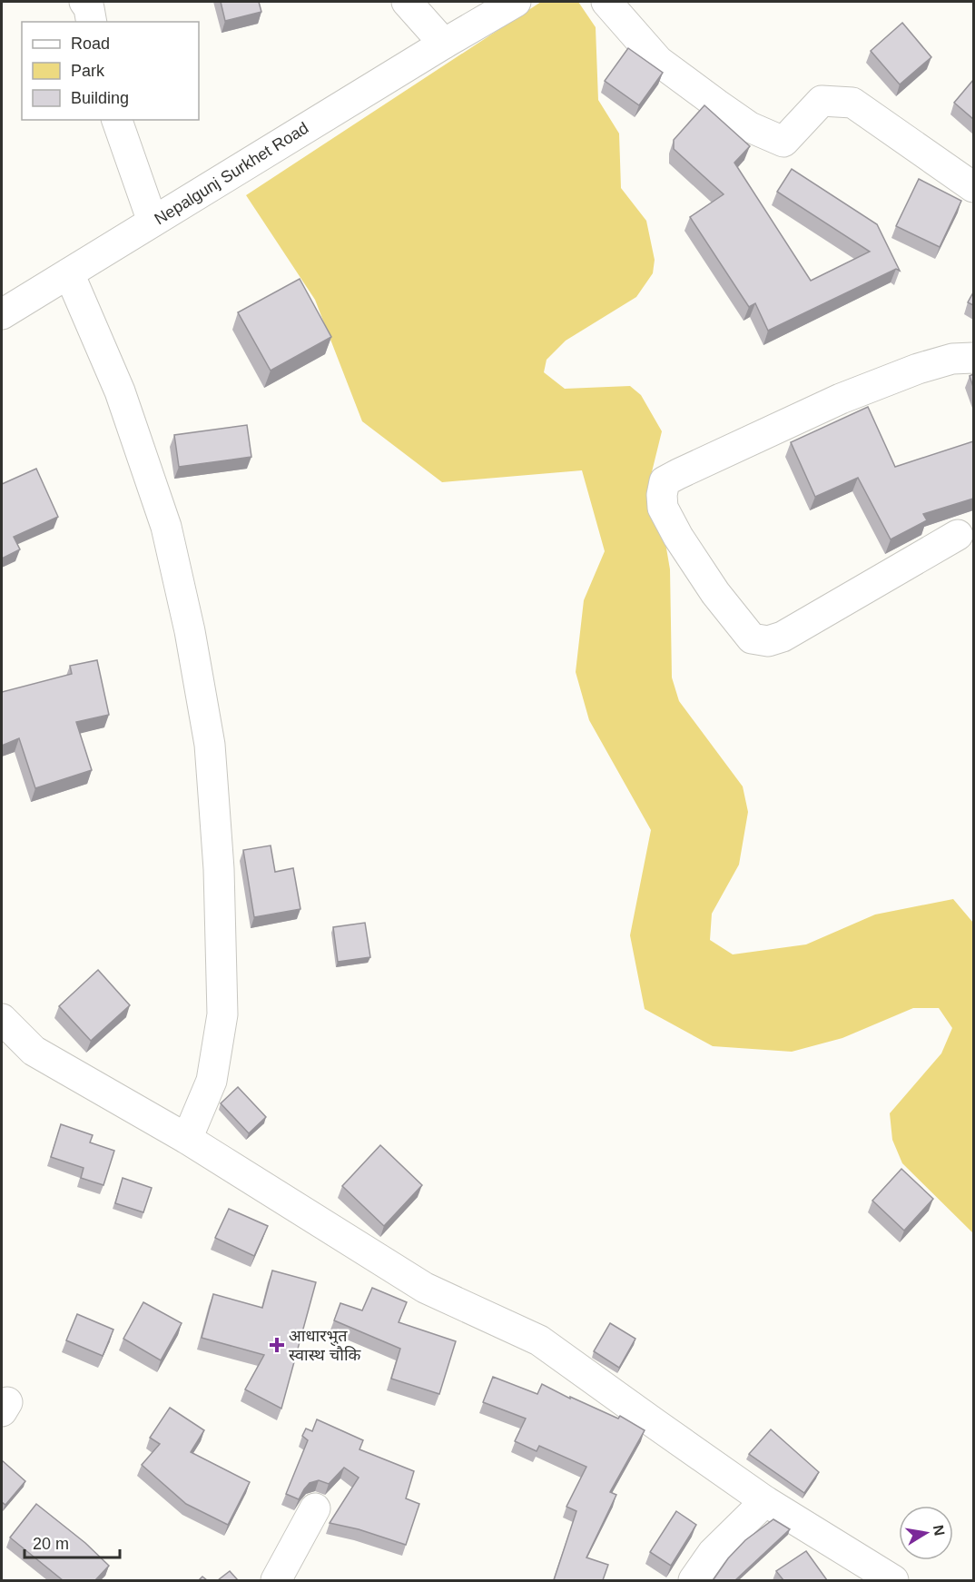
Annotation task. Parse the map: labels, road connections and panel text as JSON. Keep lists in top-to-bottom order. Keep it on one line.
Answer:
{"streets":{"street":["Nepalgunj Surkhet Road"]},"places":{"health":["आधारभुत स्वास्थ चौकि"]},"legend":["Road","Park","Building"],"scale_bar":"20 m","north":"right"}
